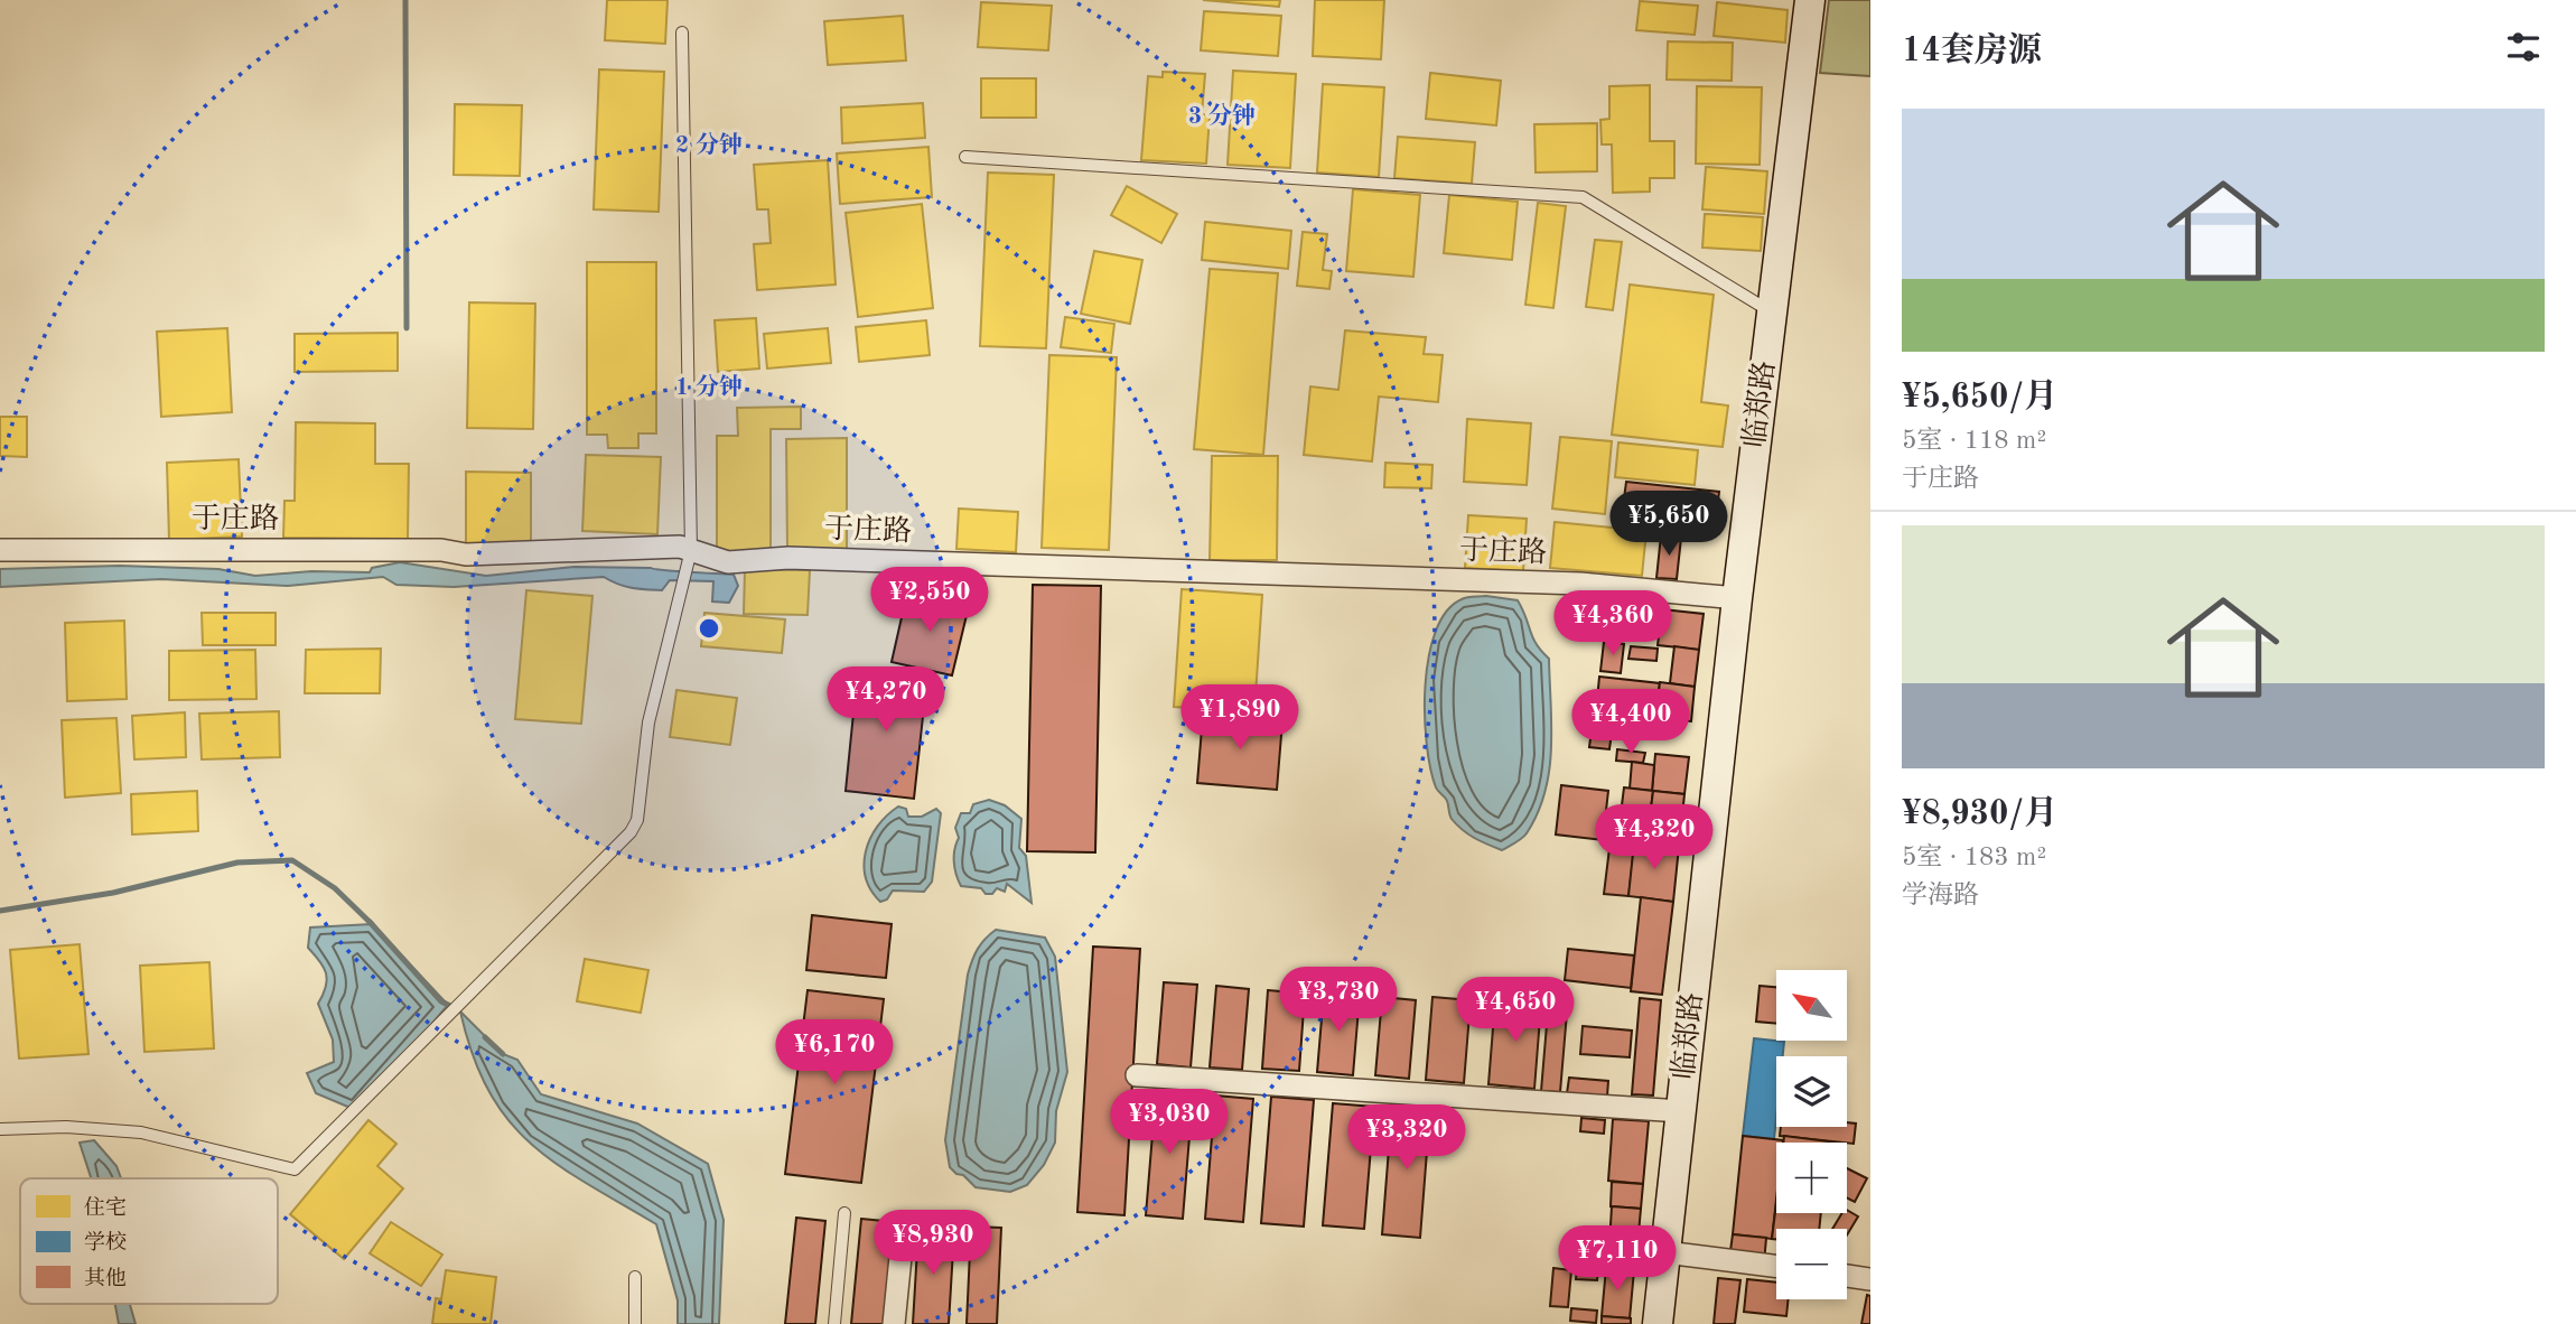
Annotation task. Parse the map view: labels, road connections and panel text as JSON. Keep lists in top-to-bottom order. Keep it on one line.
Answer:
{"streets":{"main road":["临郑路"],"street":["于庄路"]},"crossings":[["临郑路","于庄路"]],"legend":["住宅","学校","其他"],"north":"top left","page":{"heading":"14套房源","list":[{"name":"¥5,650/月","note":"5室 · 118 m² · 于庄路"},{"name":"¥8,930/月","note":"5室 · 183 m² · 学海路"}],"price":["¥5,650","¥2,550","¥4,360","¥4,270","¥1,890","¥4,400","¥4,320","¥3,730","¥4,650","¥6,170","¥3,030","¥3,320","¥8,930","¥7,110"],"map_buttons":["+","−"]},"rings":["3 分钟","2 分钟","1 分钟"]}
